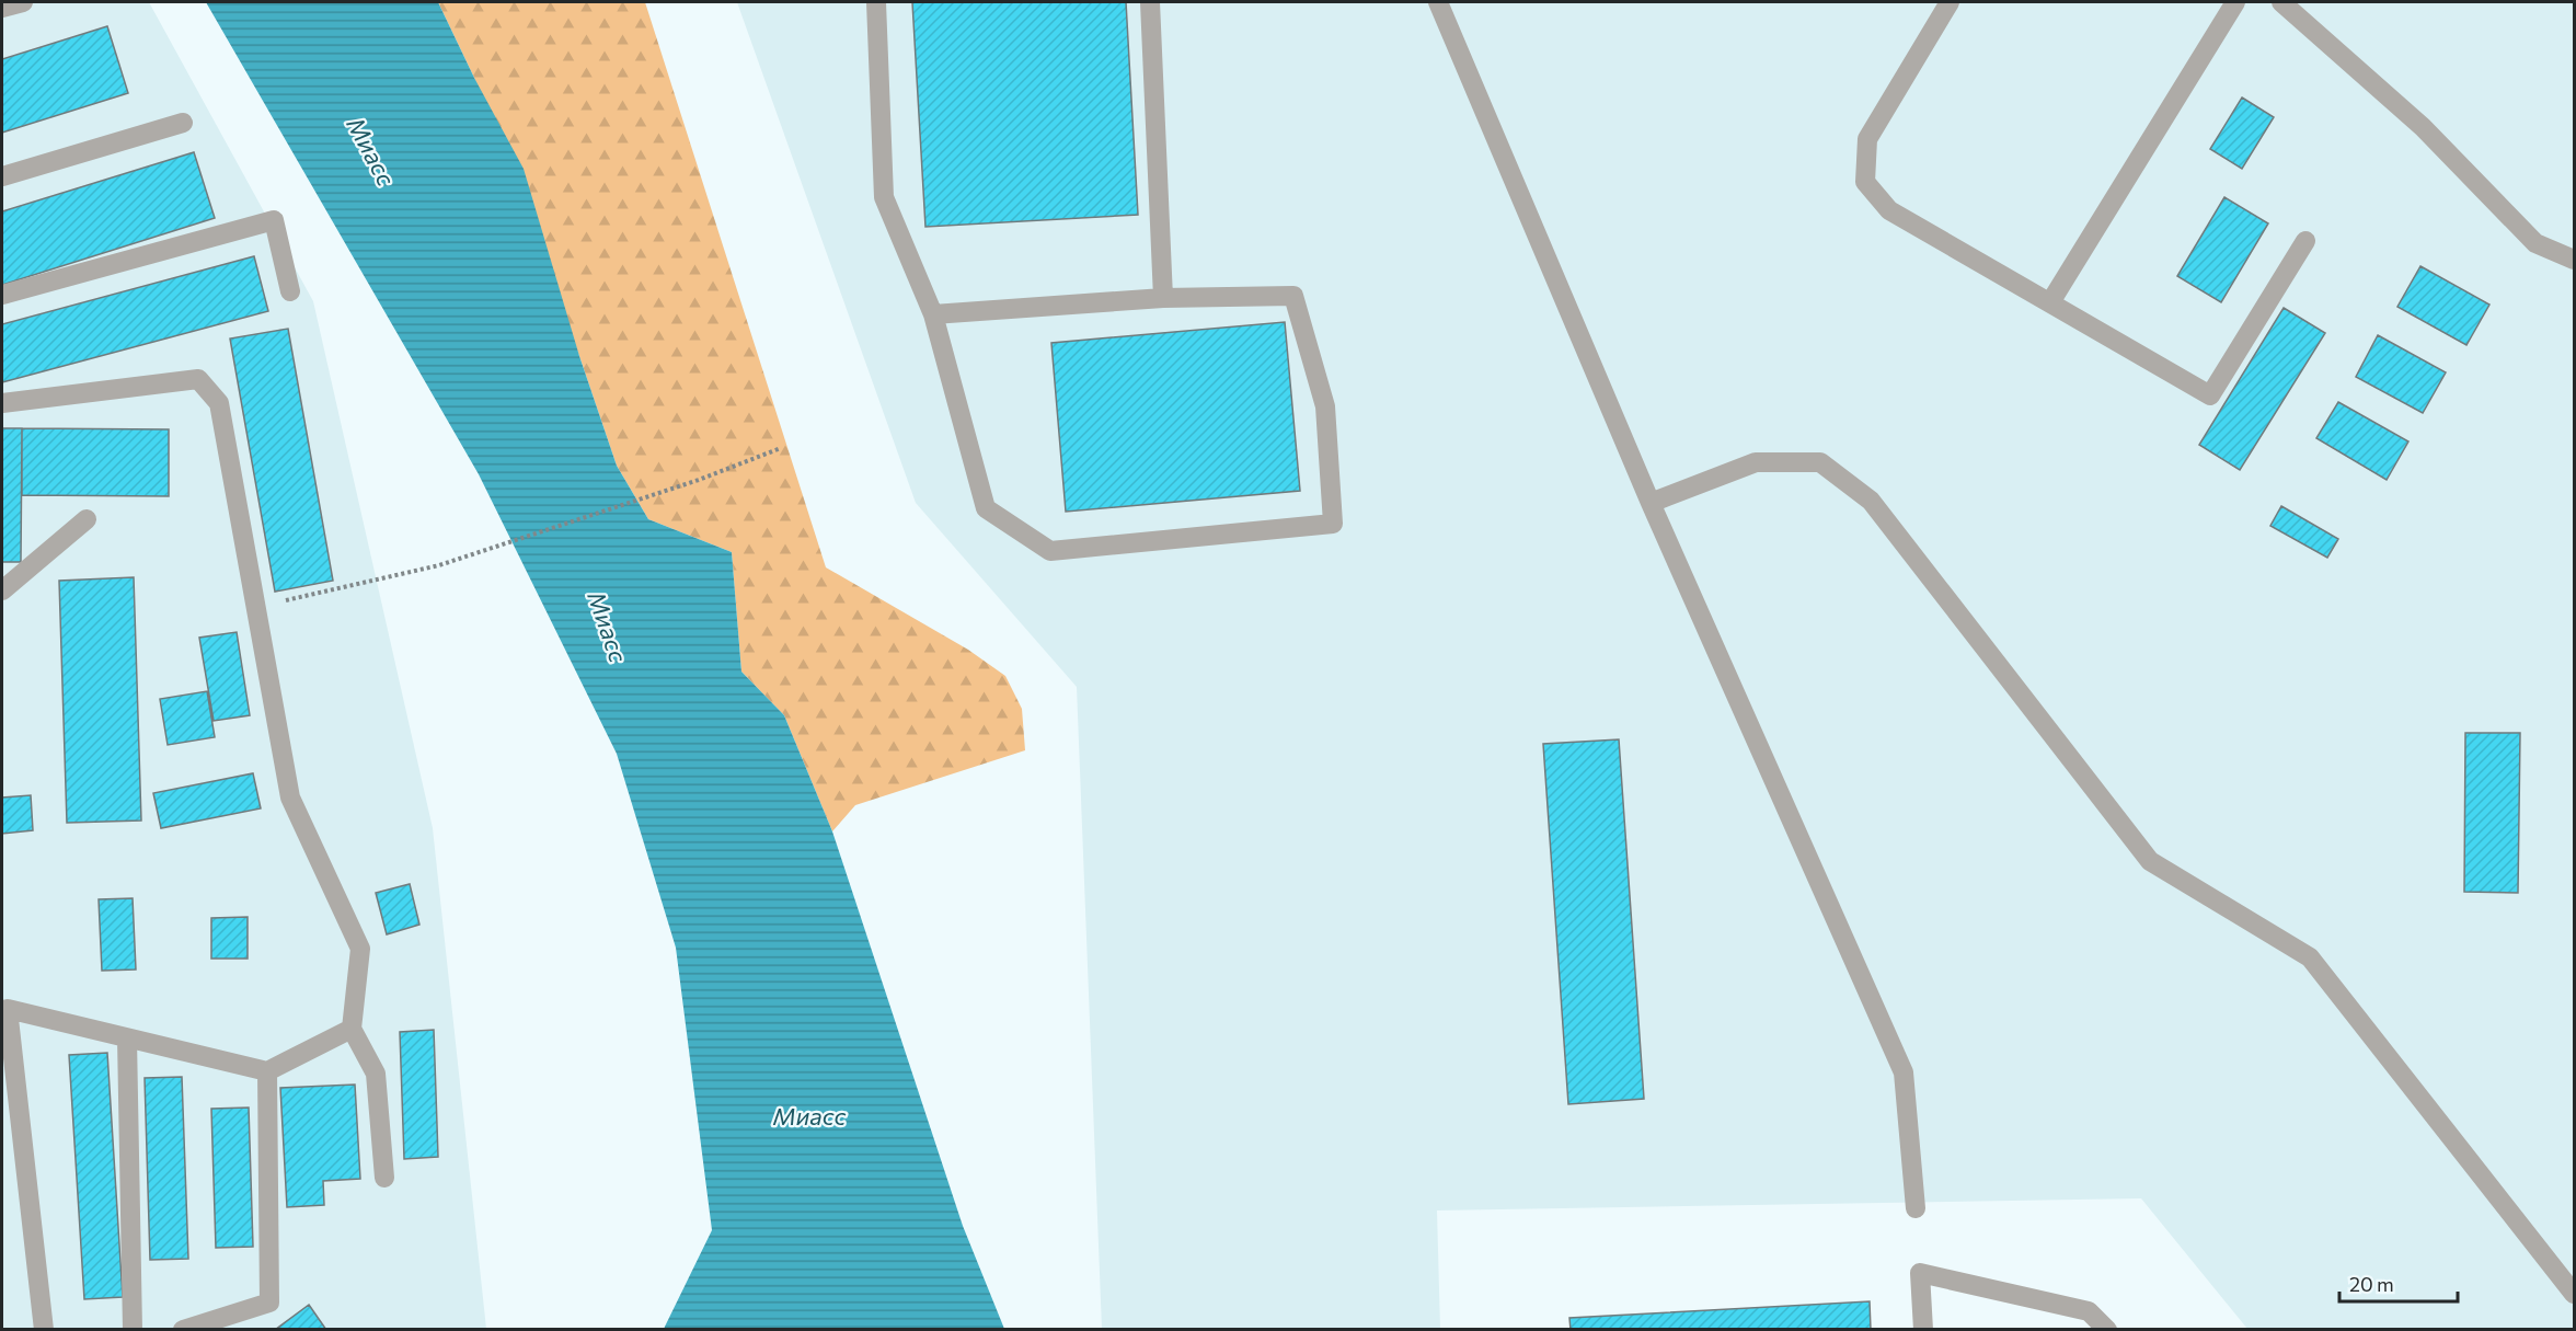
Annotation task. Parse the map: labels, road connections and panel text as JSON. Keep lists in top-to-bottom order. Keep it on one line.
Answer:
{"water":["Миасс"],"scale_bar":"20 m"}
